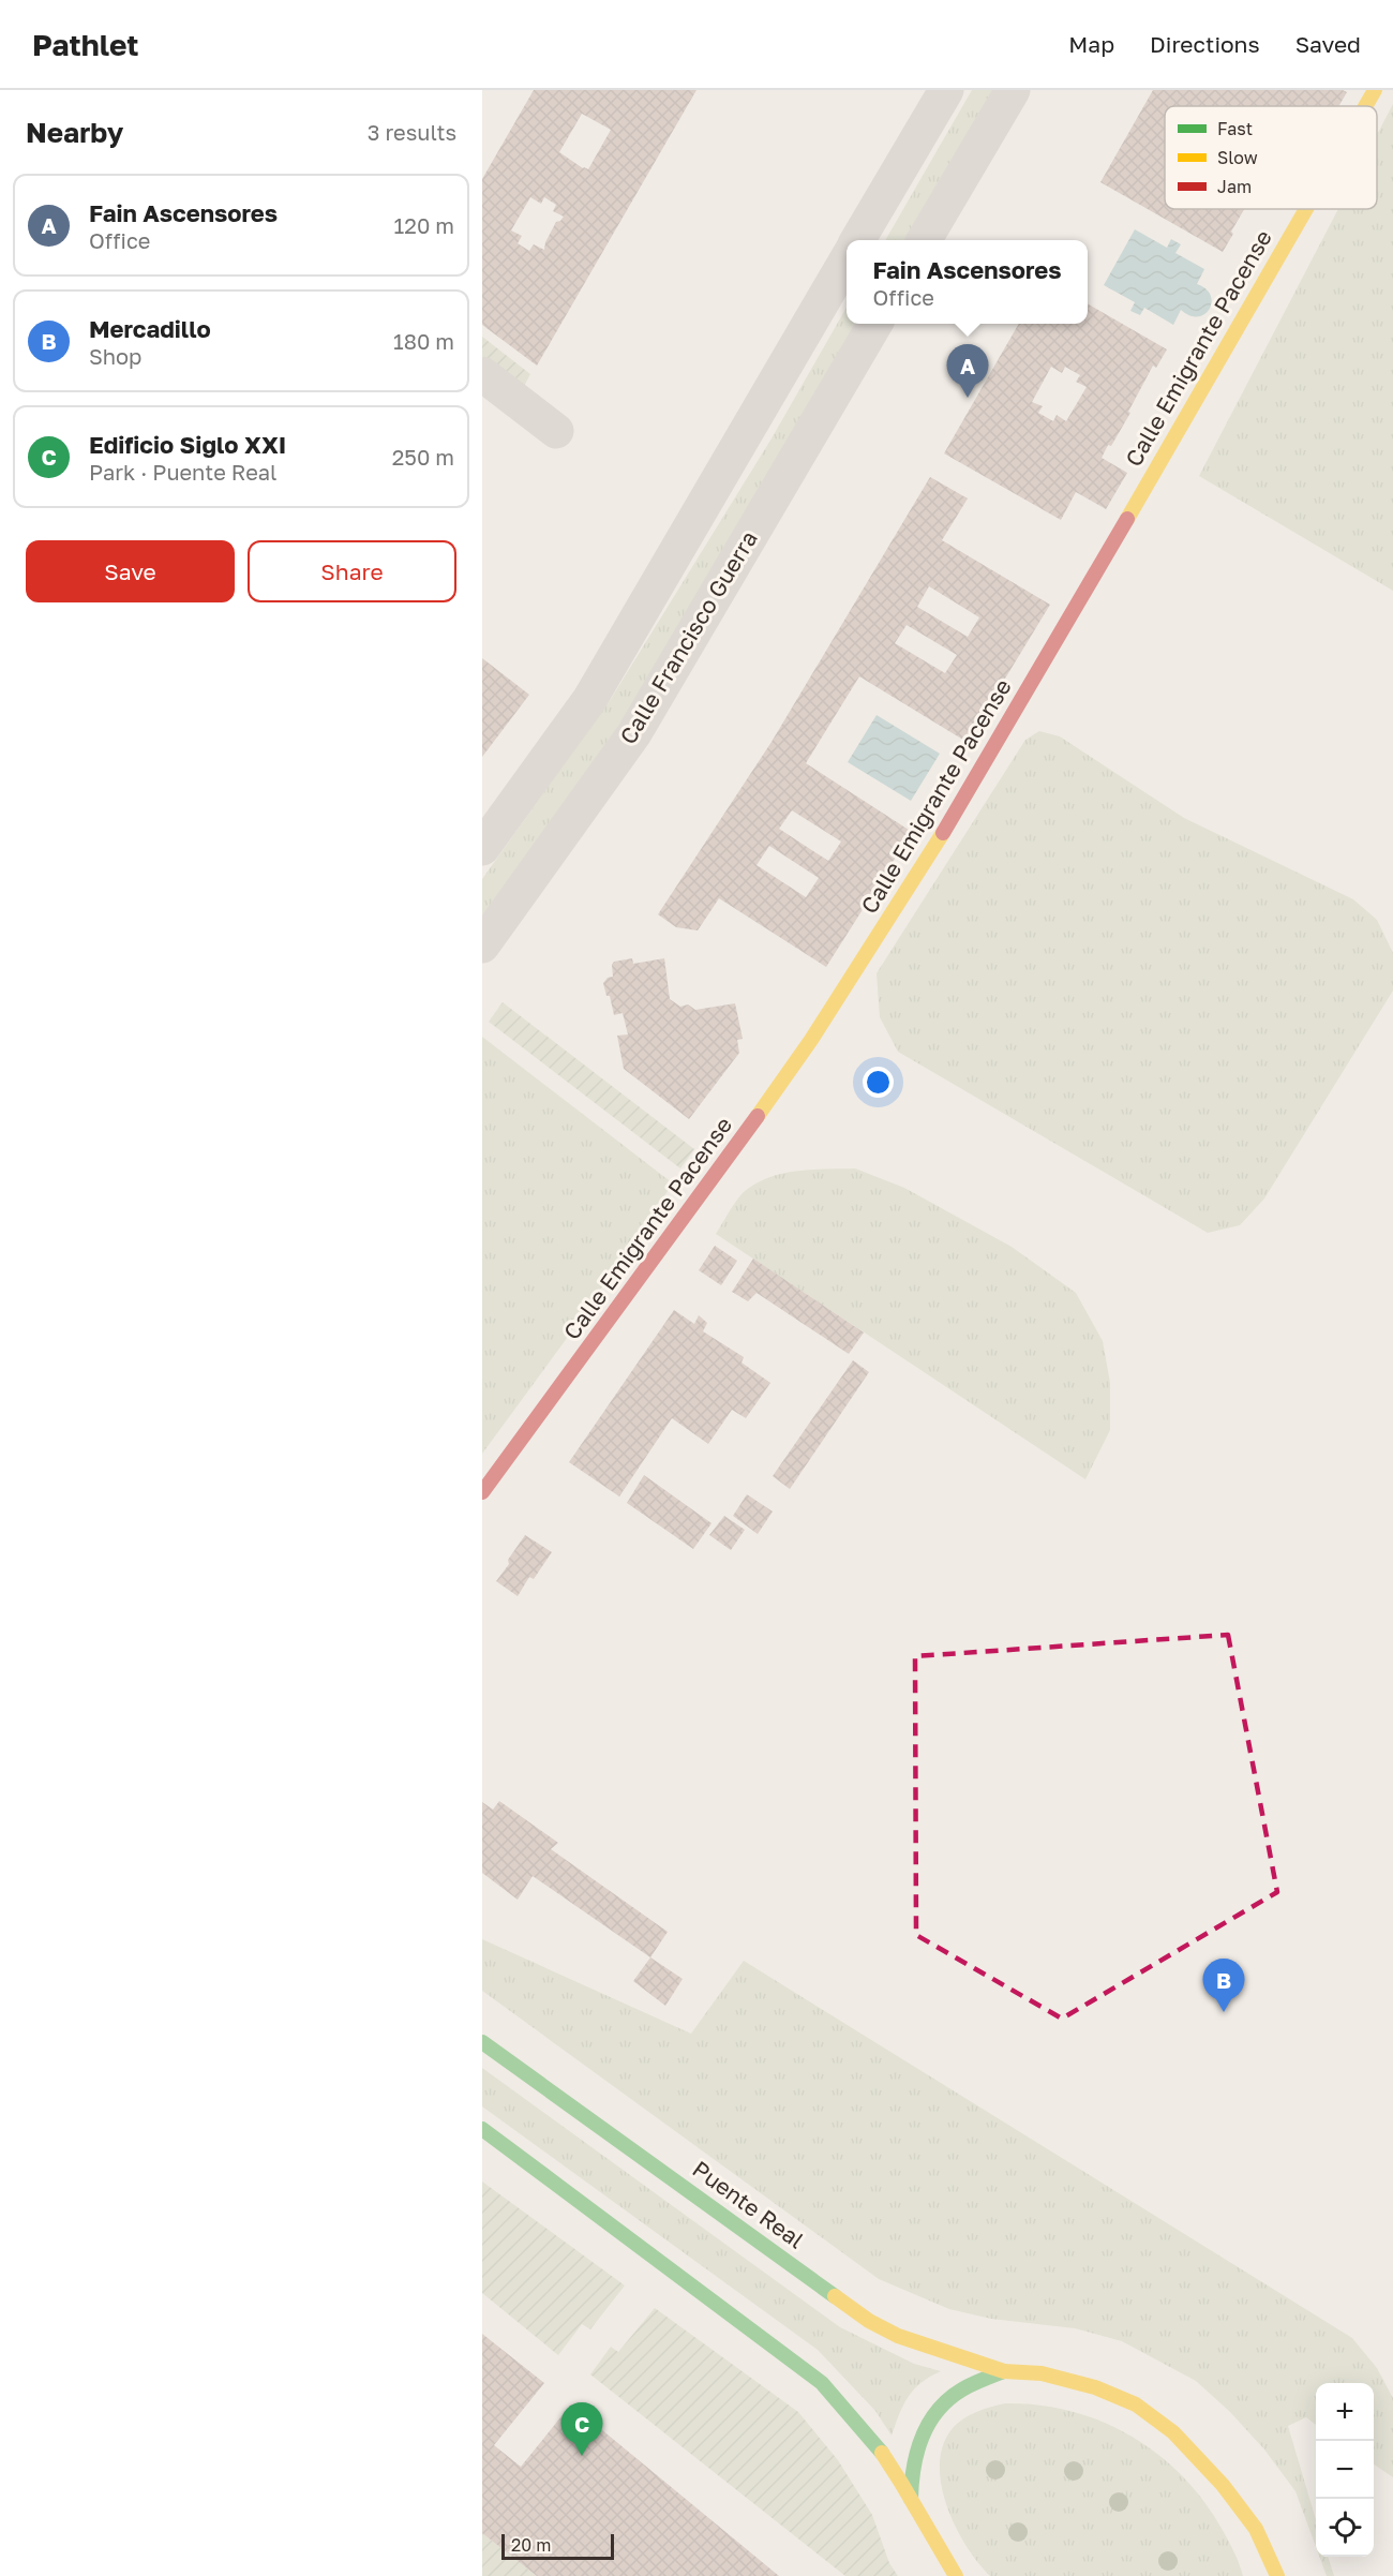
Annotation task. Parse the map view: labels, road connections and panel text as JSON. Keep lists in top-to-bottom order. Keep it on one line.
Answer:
{"streets":{"main road":["Calle Emigrante Pacense","Puente Real"],"street":["Calle Francisco Guerra"]},"legend":["Fast","Slow","Jam"],"scale_bar":"20 m","page":{"header":"Pathlet","nav":["Map","Directions","Saved"],"heading":["Nearby","3 results"],"list":[{"mark":"A","name":"Fain Ascensores","note":"Office","value":"120 m"},{"mark":"B","name":"Mercadillo","note":"Shop","value":"180 m"},{"mark":"C","name":"Edificio Siglo XXI","note":"Park · Puente Real","value":"250 m"}],"popup":["Fain Ascensores","Office"],"pins":["A","B","C"],"buttons":["Save","Share"],"map_buttons":["+","−"],"scale":"20 m"}}
